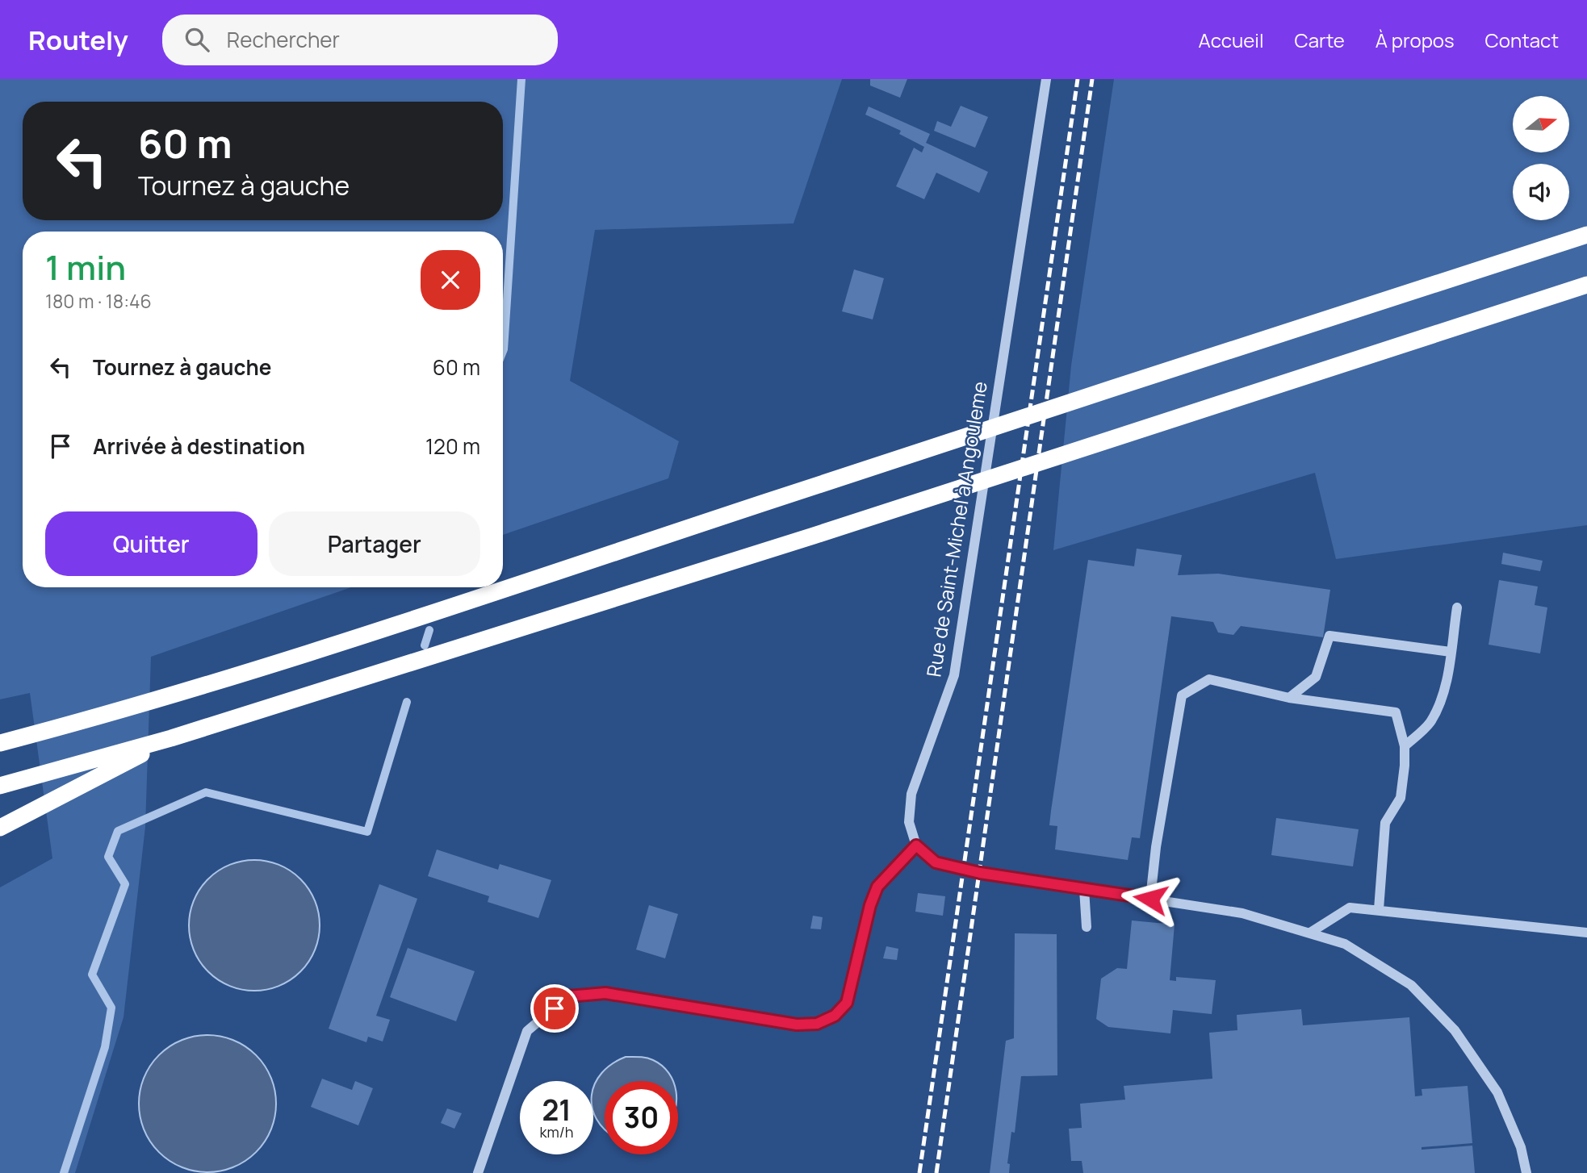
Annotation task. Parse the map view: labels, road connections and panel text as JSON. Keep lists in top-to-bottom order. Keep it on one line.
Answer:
{"streets":{"street":["Rue de Saint-Michel à Angouleme"]},"north":"right","page":{"header":"Routely","search":"Rechercher","nav":["Accueil","Carte","À propos","Contact"],"turn":["60 m","Tournez à gauche"],"heading":["1 min","180 m · 18:46"],"list":[{"name":"Tournez à gauche","value":"60 m"},{"name":"Arrivée à destination","value":"120 m"}],"buttons":["Quitter","Partager"],"speed":"21 km/h","limit":"30"}}
